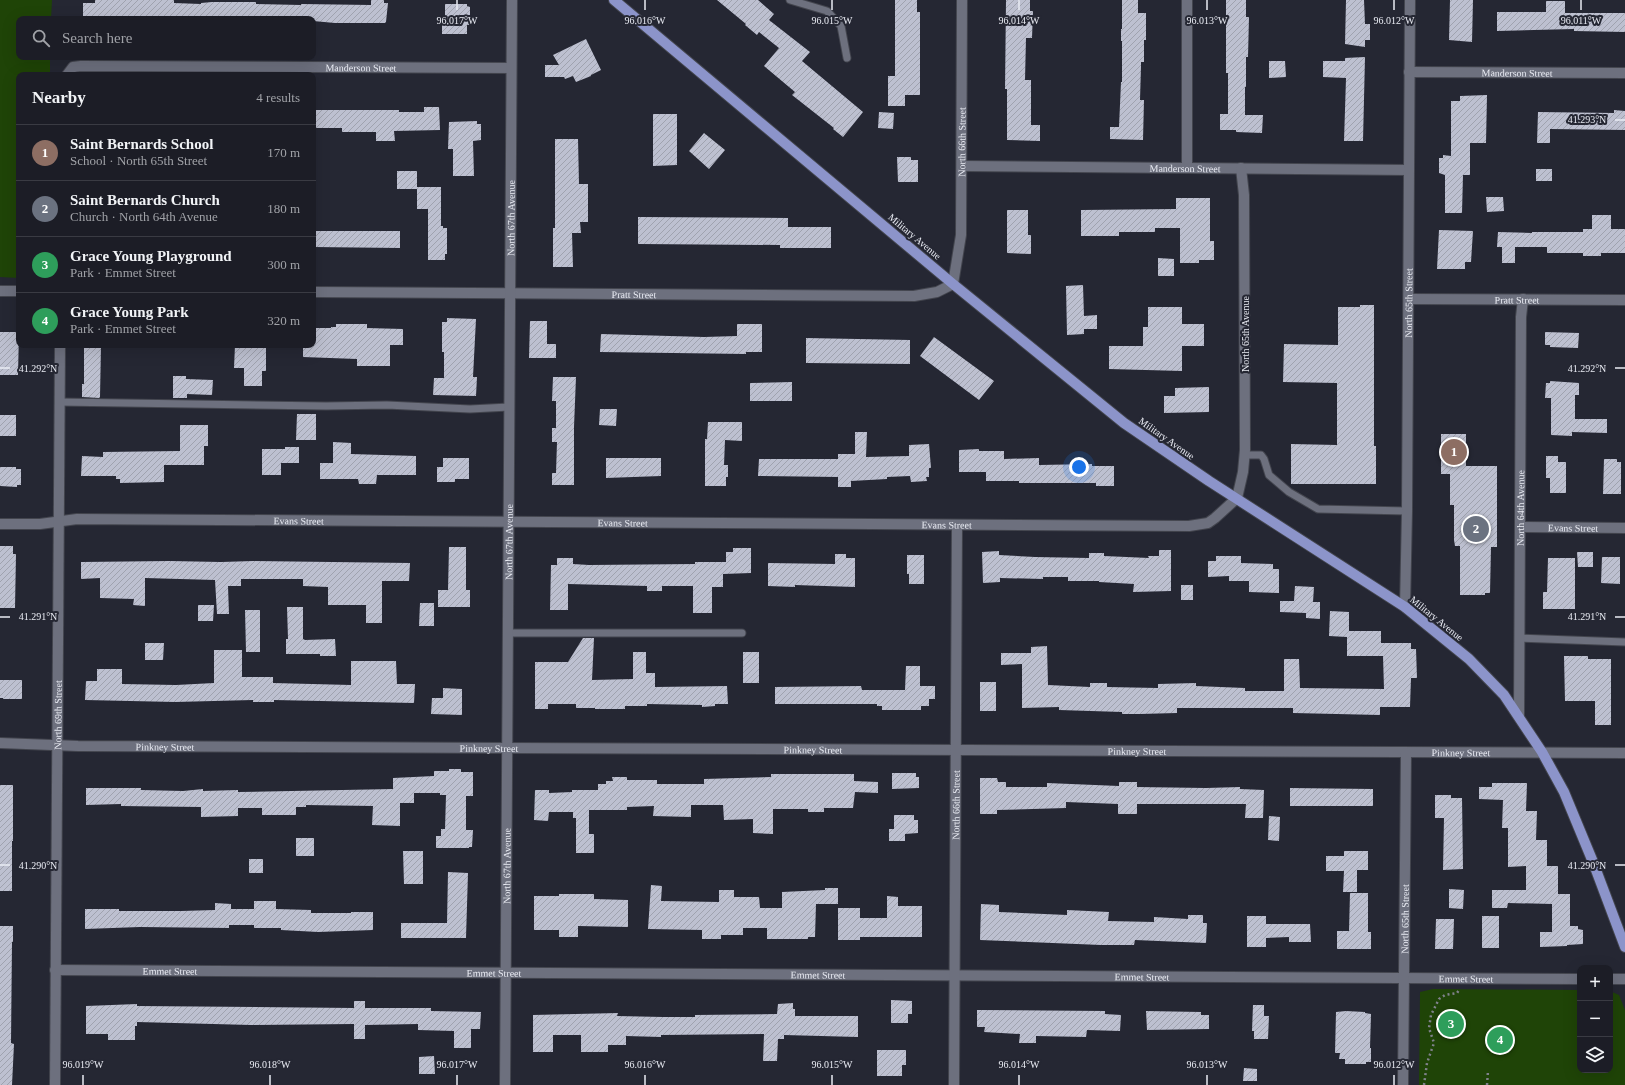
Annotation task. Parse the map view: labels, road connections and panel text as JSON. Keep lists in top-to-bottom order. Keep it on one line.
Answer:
{"streets":{"main road":["Military Avenue"],"street":["Manderson Street","North 66th Street","North 67th Avenue","Pratt Street","North 65th Street","North 65th Avenue","North 64th Avenue","Evans Street","North 69th Street","Pinkney Street","Emmet Street"]},"crossings":[["Manderson Street","North 66th Street"],["Manderson Street","North 67th Avenue"],["Manderson Street","North 65th Street"],["Manderson Street","North 65th Avenue"],["North 66th Street","Military Avenue"],["North 66th Street","Pratt Street"],["North 66th Street","Evans Street"],["North 66th Street","Pinkney Street"],["North 66th Street","Emmet Street"],["North 67th Avenue","Pratt Street"],["North 67th Avenue","Evans Street"],["North 67th Avenue","Pinkney Street"],["North 67th Avenue","Emmet Street"],["Military Avenue","Pratt Street"],["Military Avenue","North 65th Street"],["Military Avenue","North 65th Avenue"],["Military Avenue","North 64th Avenue"],["Military Avenue","Evans Street"],["Military Avenue","Pinkney Street"],["Pratt Street","North 65th Street"],["Pratt Street","North 64th Avenue"],["North 65th Street","Pinkney Street"],["North 65th Street","Emmet Street"],["North 65th Avenue","Evans Street"],["North 64th Avenue","Evans Street"],["Evans Street","North 69th Street"],["North 69th Street","Pinkney Street"],["North 69th Street","Emmet Street"]],"page":{"search":"Search here","heading":["Nearby","4 results"],"list":[{"mark":"1","name":"Saint Bernards School","note":"School · North 65th Street","value":"170 m"},{"mark":"2","name":"Saint Bernards Church","note":"Church · North 64th Avenue","value":"180 m"},{"mark":"3","name":"Grace Young Playground","note":"Park · Emmet Street","value":"300 m"},{"mark":"4","name":"Grace Young Park","note":"Park · Emmet Street","value":"320 m"}],"pins":["1","2","3","4"],"map_buttons":["+","−"]},"coordinates":["96.017°W","96.016°W","96.015°W","96.014°W","96.013°W","96.012°W","96.011°W","41.293°N","41.292°N","41.291°N","41.290°N","96.019°W","96.018°W"]}
